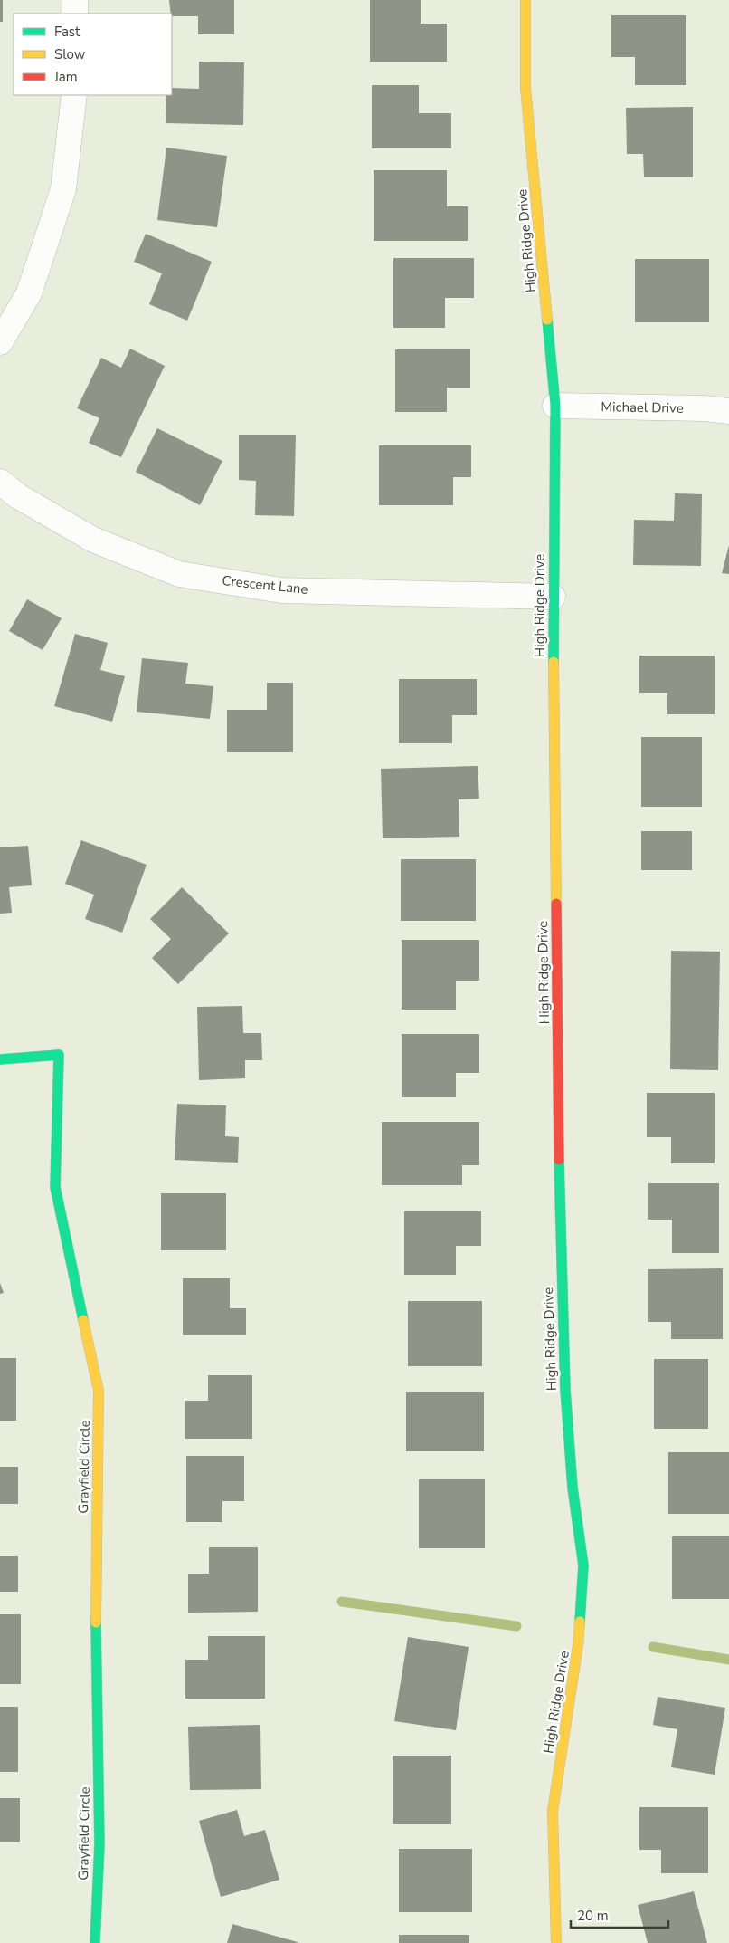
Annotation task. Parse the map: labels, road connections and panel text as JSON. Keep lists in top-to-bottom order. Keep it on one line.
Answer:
{"streets":{"street":["High Ridge Drive","Michael Drive","Crescent Lane","Grayfield Circle"]},"crossings":[["High Ridge Drive","Michael Drive"],["High Ridge Drive","Crescent Lane"]],"legend":["Fast","Slow","Jam"],"scale_bar":"20 m"}
